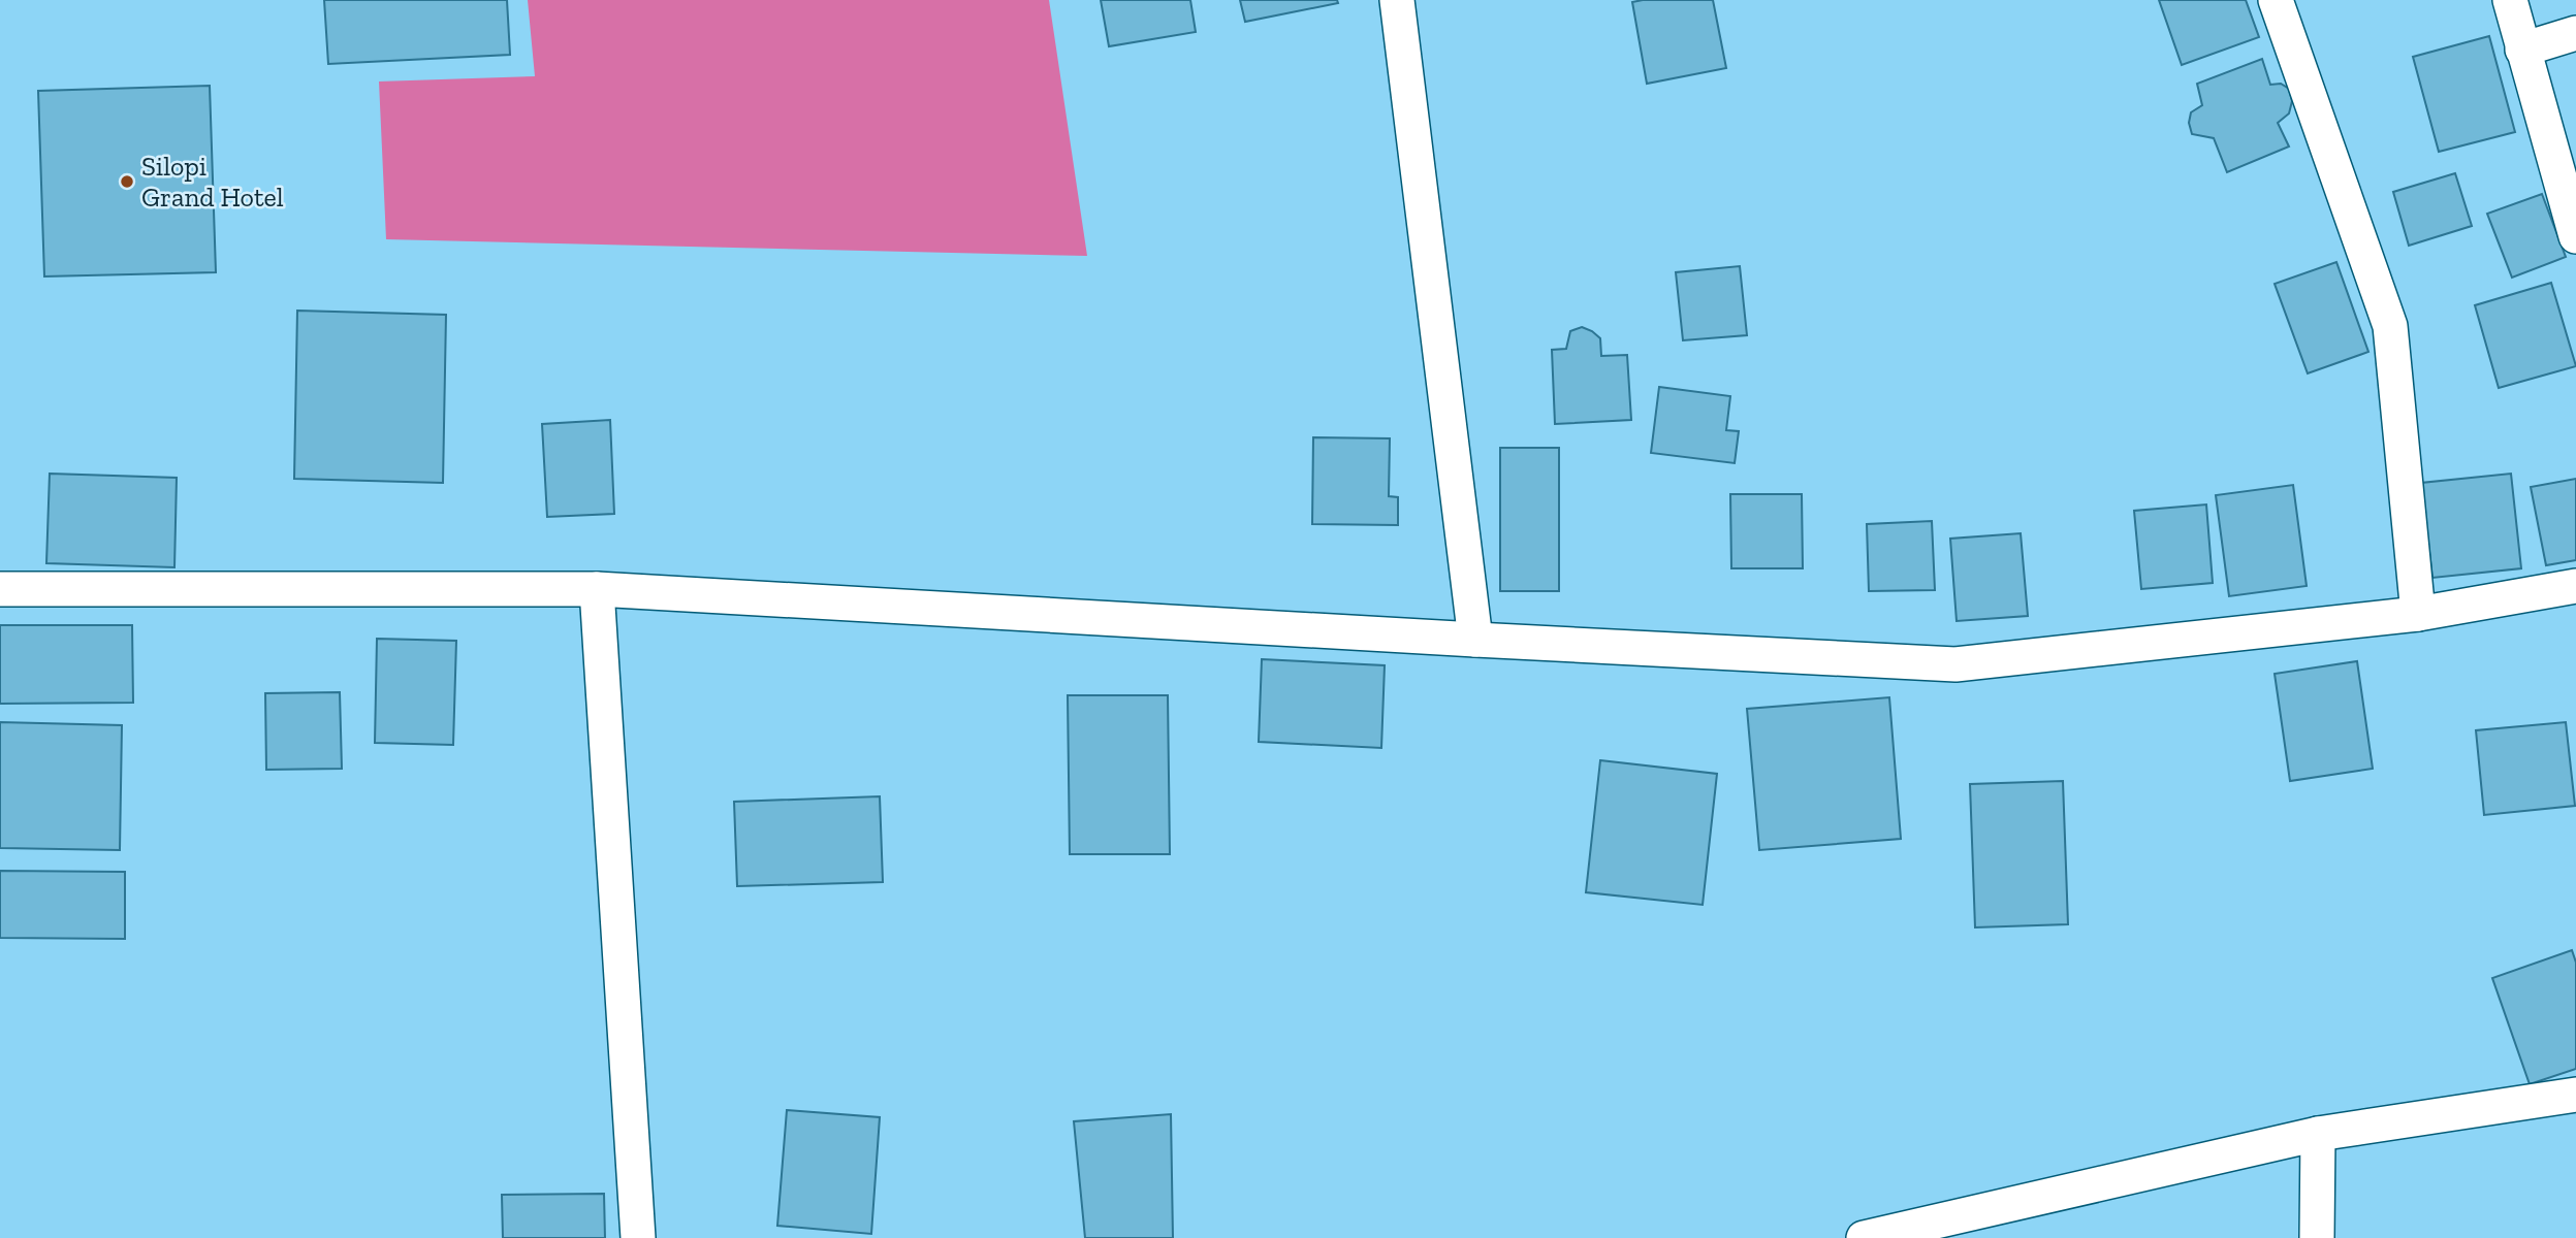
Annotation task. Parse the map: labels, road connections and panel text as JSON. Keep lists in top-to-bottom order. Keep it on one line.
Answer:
{"places":["Silopi Grand Hotel"]}
